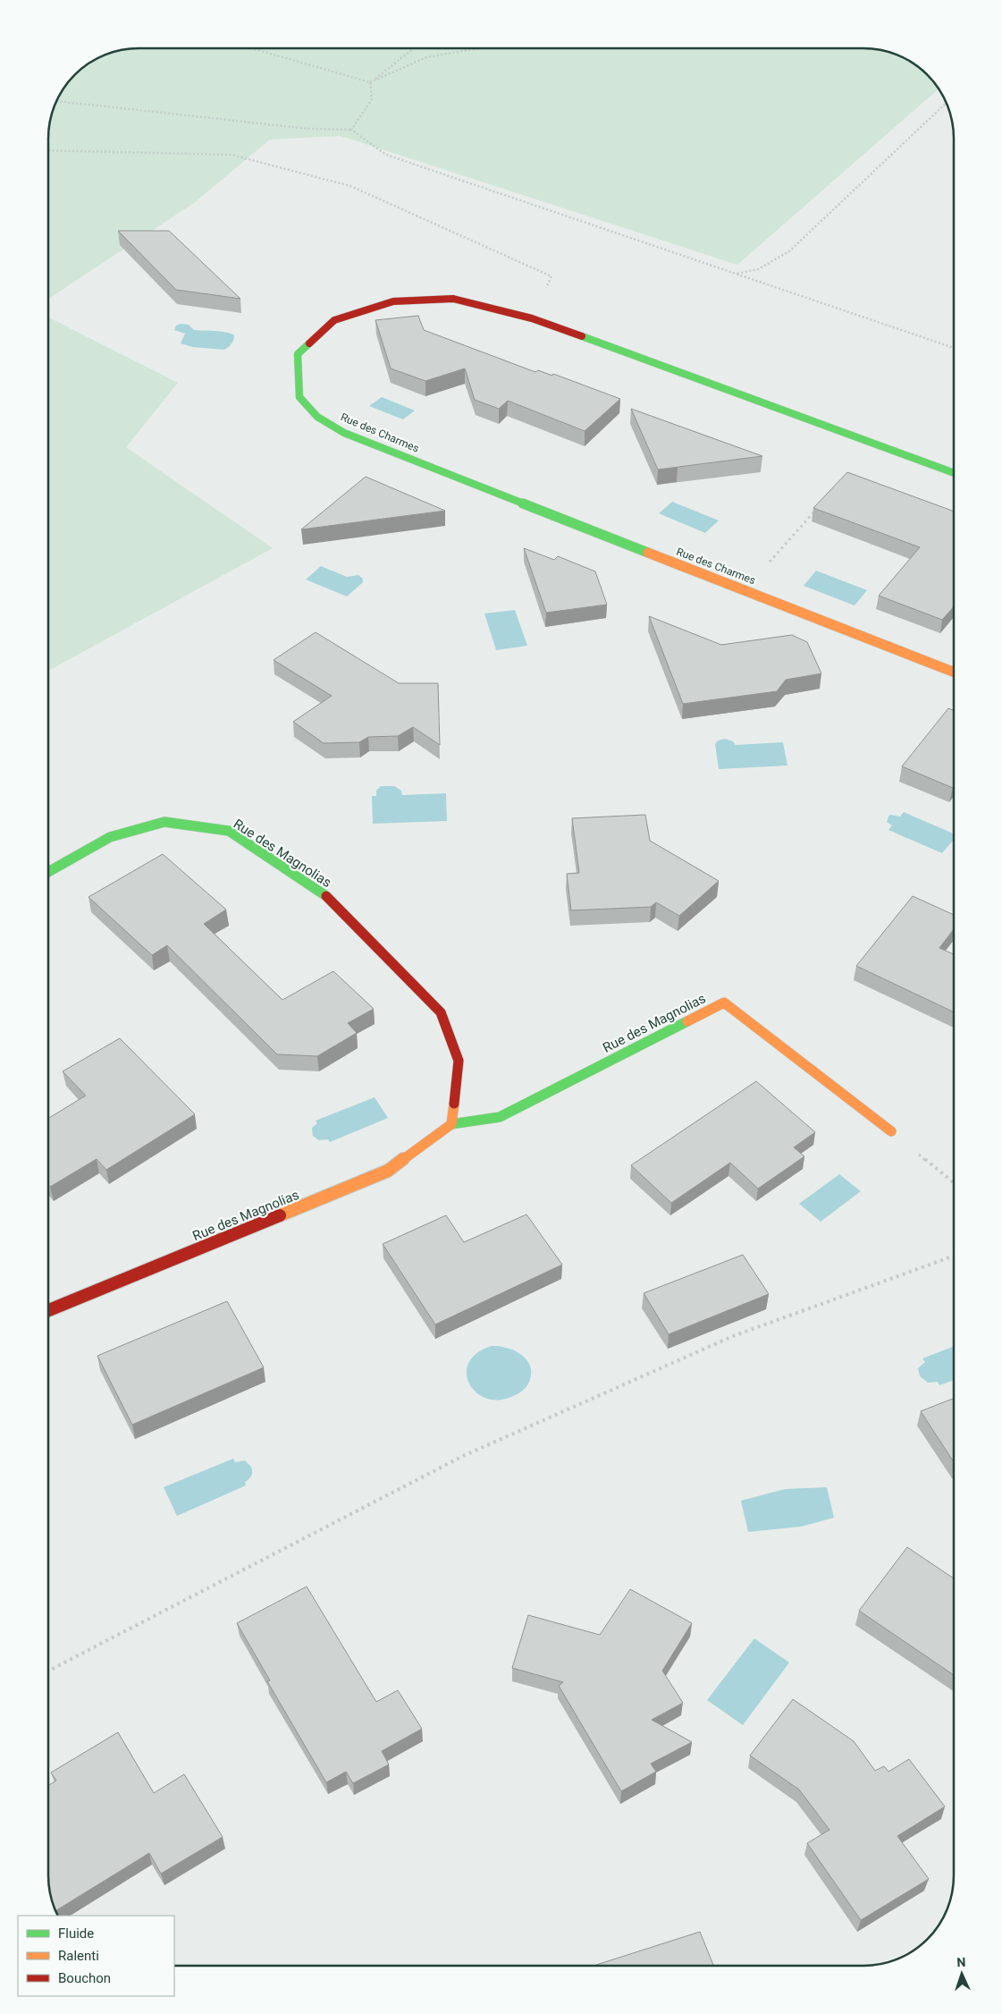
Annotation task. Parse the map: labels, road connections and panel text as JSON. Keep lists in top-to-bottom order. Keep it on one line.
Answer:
{"streets":{"street":["Rue des Charmes","Rue des Magnolias"]},"legend":["Fluide","Ralenti","Bouchon"],"north":"top"}
